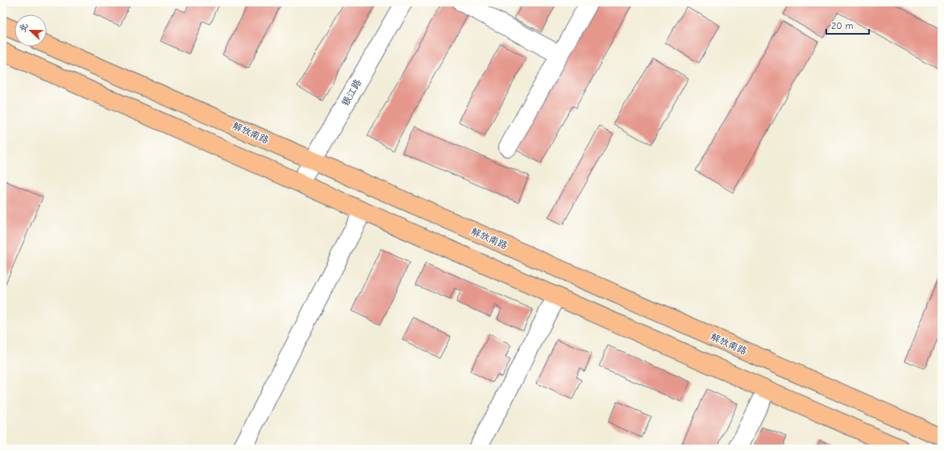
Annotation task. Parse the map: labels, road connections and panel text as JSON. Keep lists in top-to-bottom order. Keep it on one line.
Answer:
{"streets":{"main road":["解放南路"],"street":["银江路"]},"crossings":[["银江路","解放南路"]],"scale_bar":"20 m","north":"left"}
